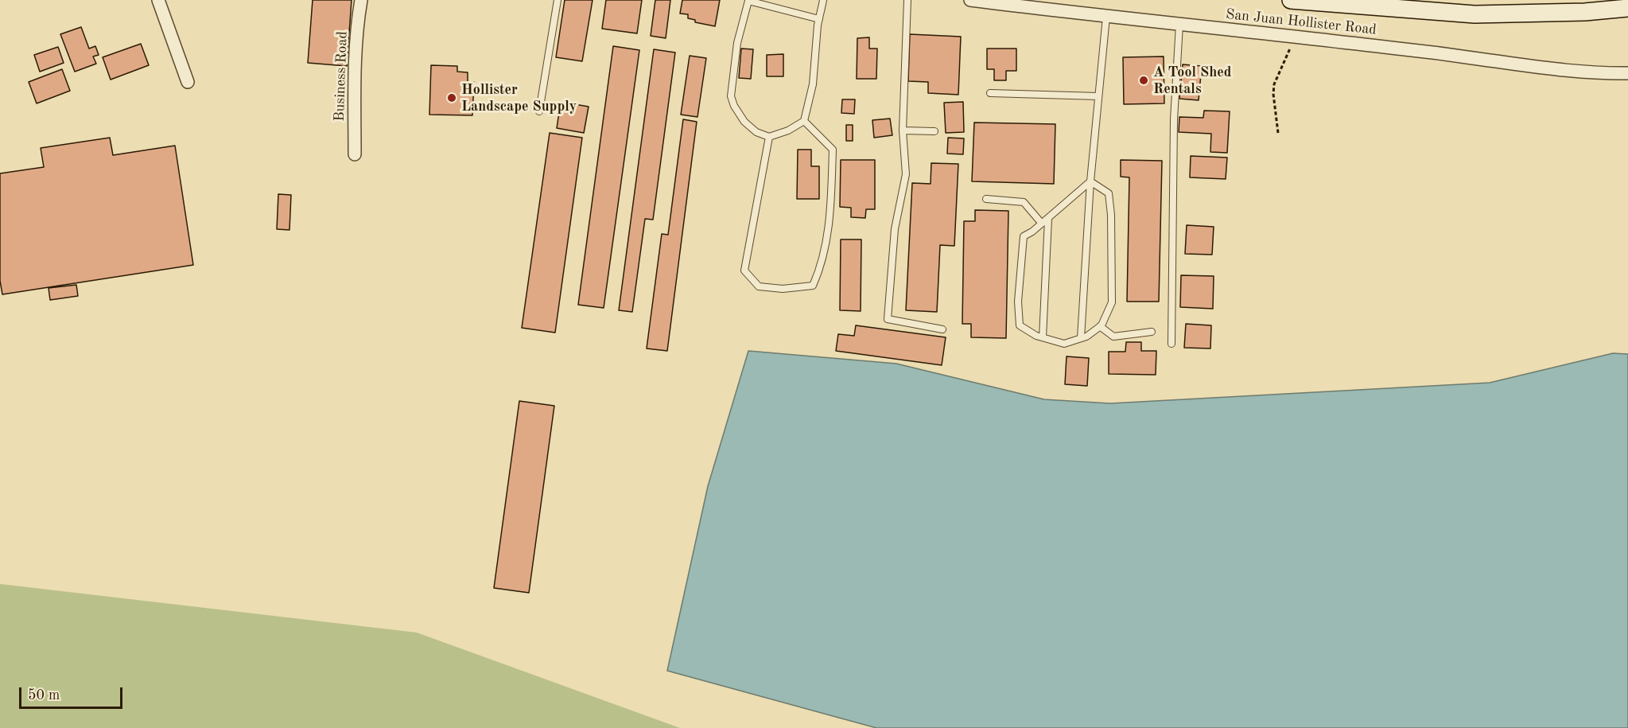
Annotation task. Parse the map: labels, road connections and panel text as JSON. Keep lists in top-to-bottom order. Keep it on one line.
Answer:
{"streets":{"street":["San Juan Hollister Road","Business Road"]},"places":["A Tool Shed Rentals","Hollister Landscape Supply"],"scale_bar":"50 m"}
